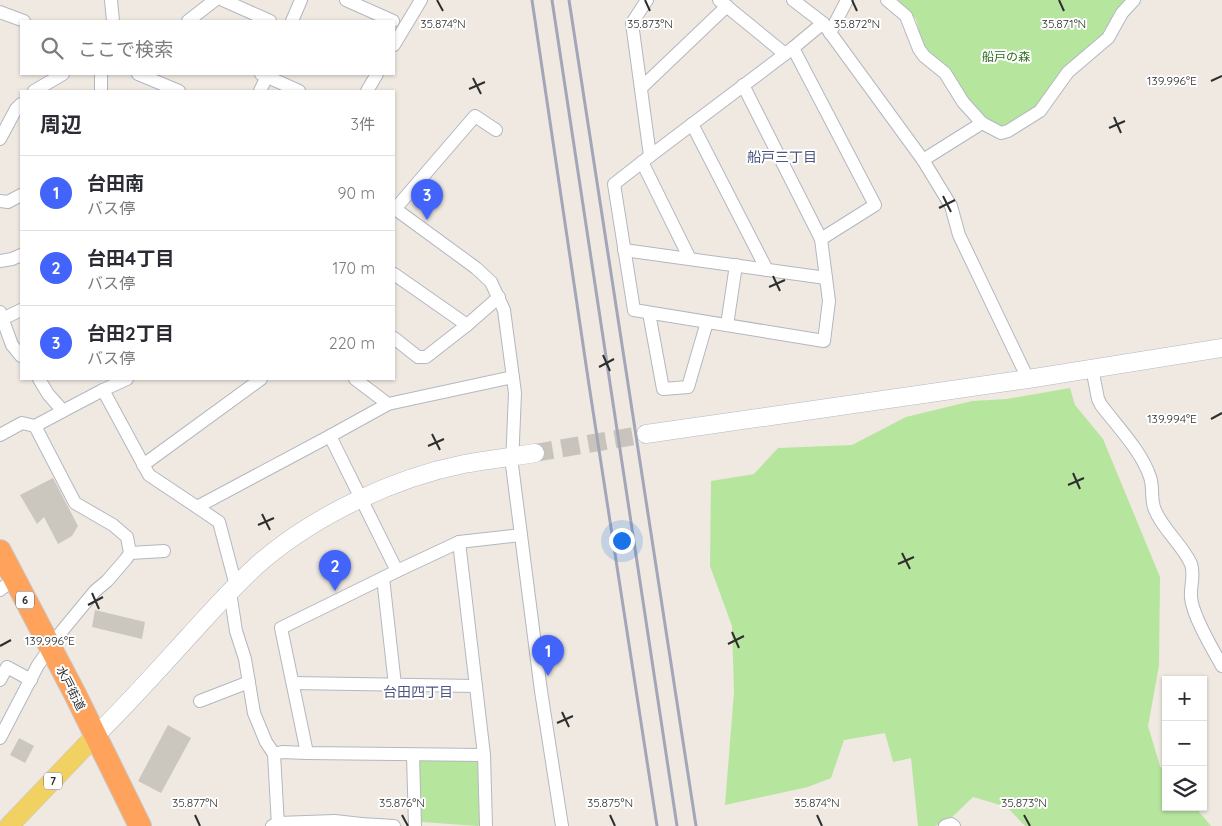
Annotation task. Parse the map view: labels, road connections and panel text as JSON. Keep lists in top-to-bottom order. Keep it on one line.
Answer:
{"streets":{"highway":["6","水戸街道"],"main road":["7"]},"crossings":[["水戸街道","7"]],"districts":["船戸三丁目","台田四丁目"],"parks":["船戸の森"],"page":{"search":"ここで検索","heading":["周辺","3件"],"list":[{"mark":"1","name":"台田南","note":"バス停","value":"90 m"},{"mark":"2","name":"台田4丁目","note":"バス停","value":"170 m"},{"mark":"3","name":"台田2丁目","note":"バス停","value":"220 m"}],"pins":["3","2","1"],"map_buttons":["+","−"]},"coordinates":["35.874°N","35.873°N","35.872°N","35.871°N","139.996°E","139.994°E","35.877°N","35.876°N","35.875°N"]}
